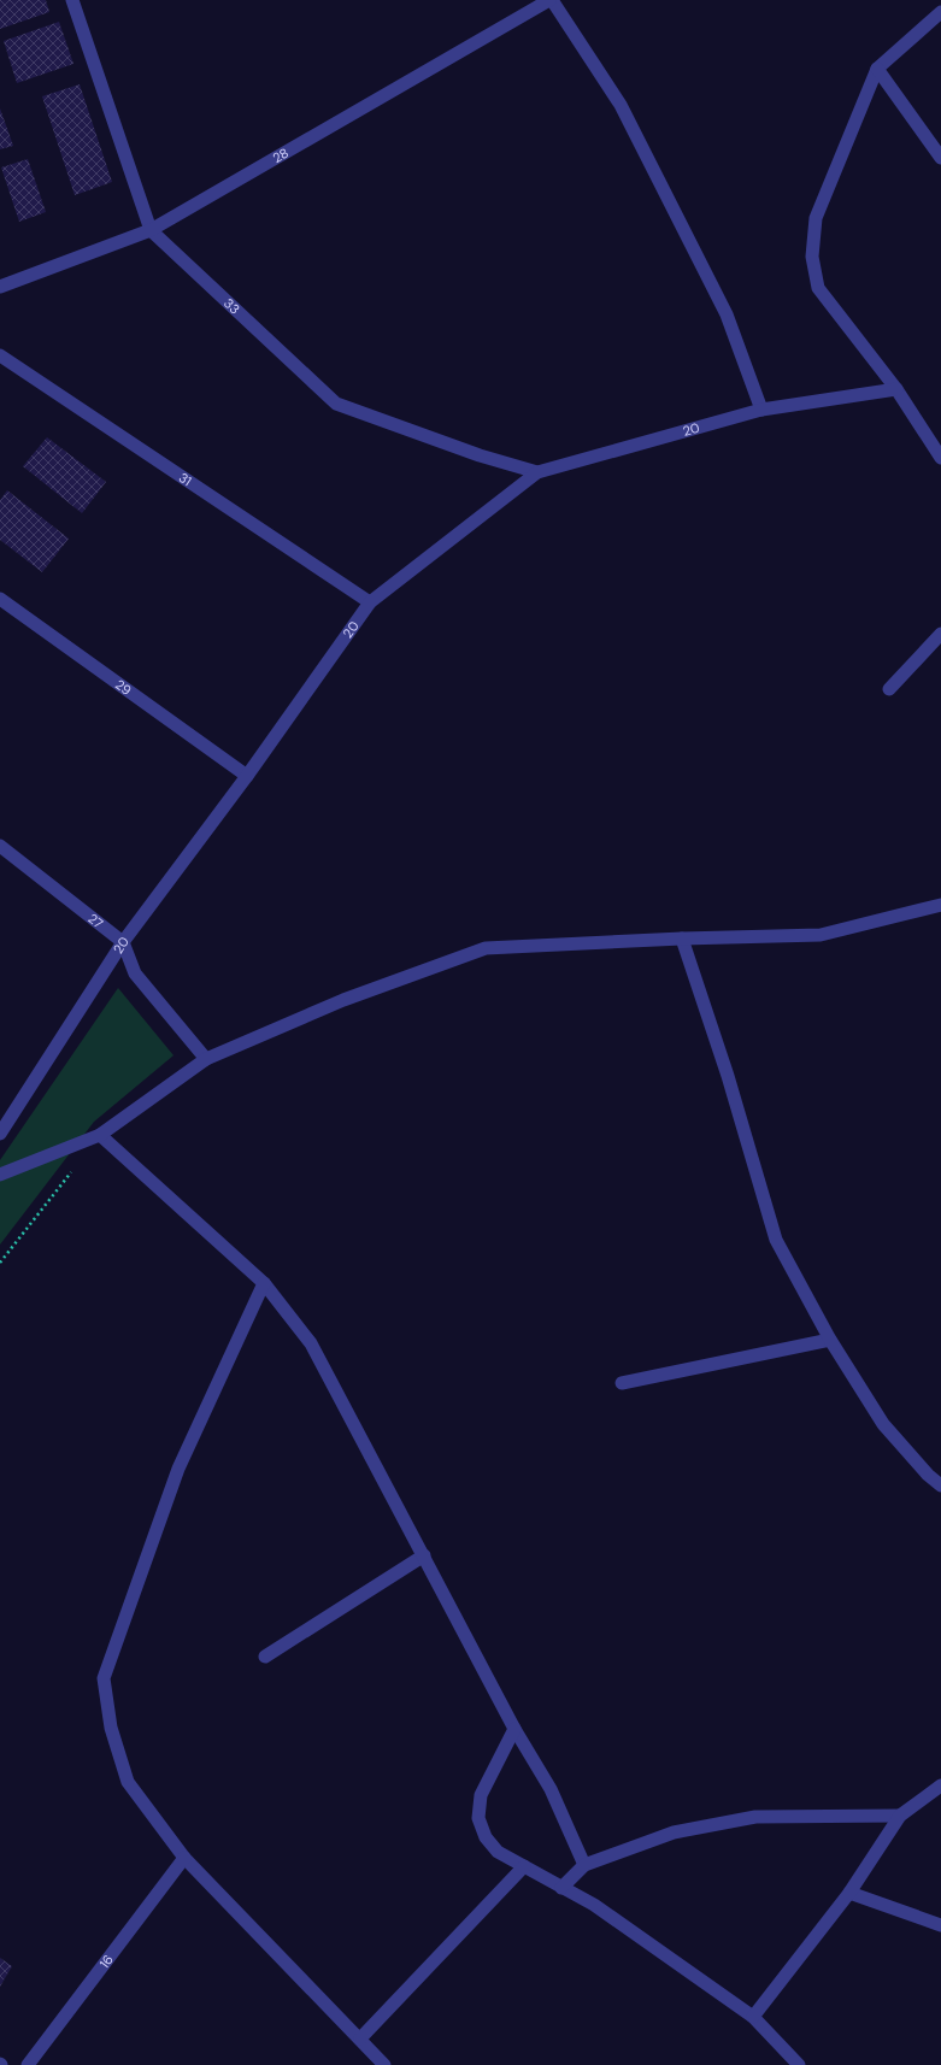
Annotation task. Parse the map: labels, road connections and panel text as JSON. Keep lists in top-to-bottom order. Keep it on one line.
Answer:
{"streets":{"street":["28","33","20","31","29","27","16"]},"crossings":[["28","33"],["33","20"],["20","31"],["20","29"],["20","27"]]}
